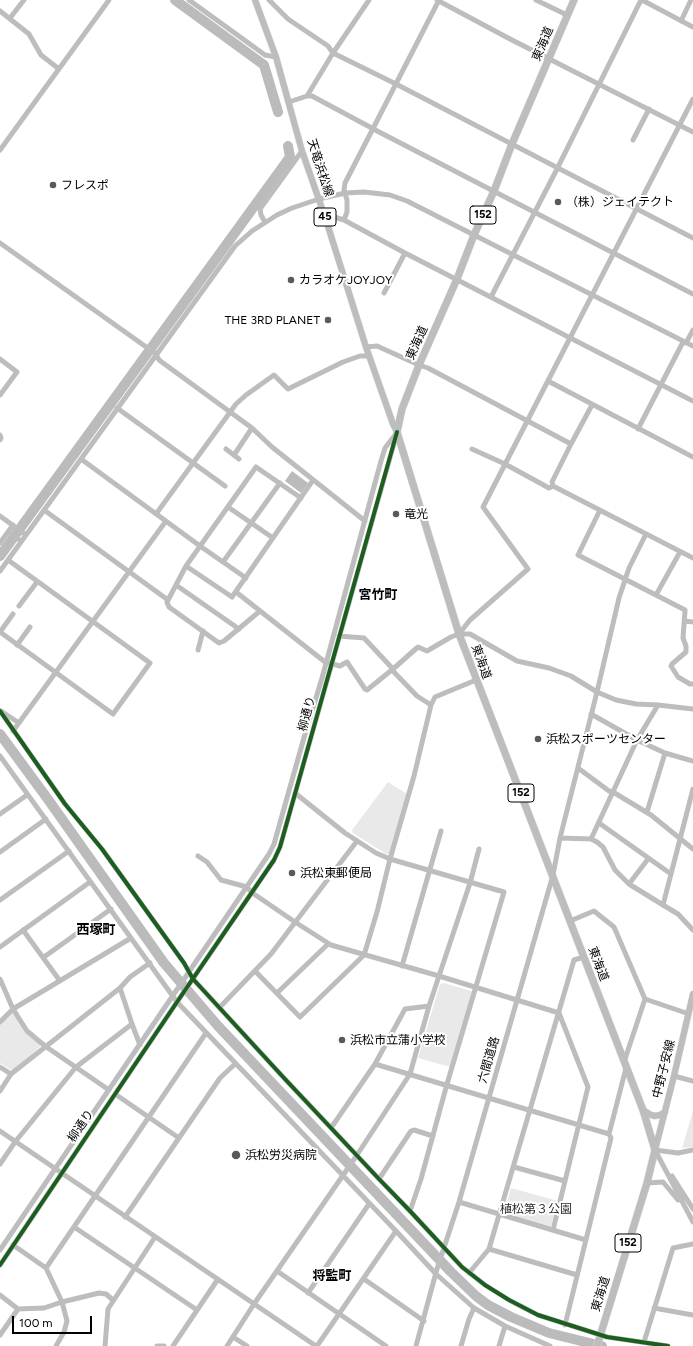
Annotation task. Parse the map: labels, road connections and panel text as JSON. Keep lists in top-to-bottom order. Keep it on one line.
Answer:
{"streets":{"highway":["東海道","152"],"main road":["天竜浜松線","45","中野子安線"],"street":["柳通り","六間道路"]},"crossings":[["東海道","天竜浜松線"],["東海道","152"],["東海道","柳通り"],["東海道","六間道路"],["東海道","中野子安線"],["天竜浜松線","柳通り"]],"districts":["宮竹町","西塚町","将監町"],"parks":["植松第３公園"],"places":["フレスポ","（株）ジェイテクト","カラオケJOYJOY","THE 3RD PLANET","竜光","浜松スポーツセンター","浜松東郵便局","浜松市立蒲小学校","浜松労災病院"],"scale_bar":"100 m"}
